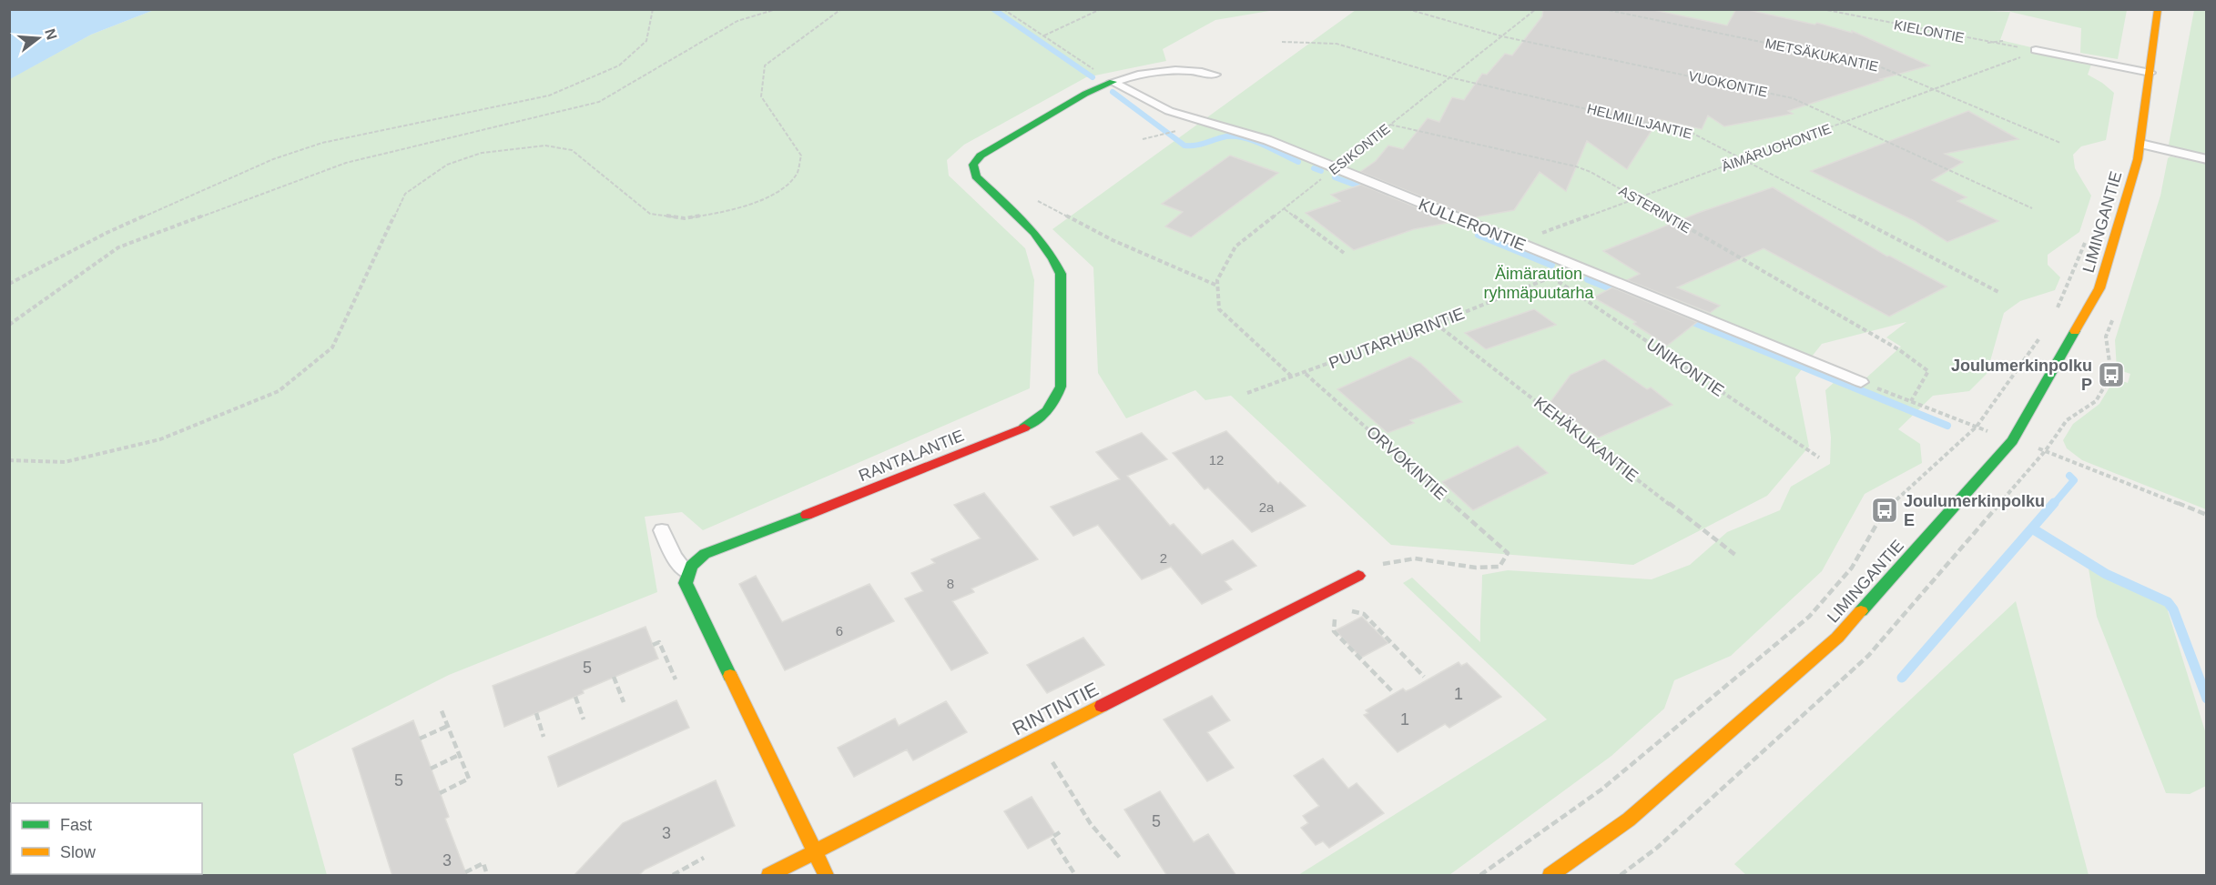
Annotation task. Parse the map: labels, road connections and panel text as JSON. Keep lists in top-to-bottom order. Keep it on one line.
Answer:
{"streets":{"street":["LIMINGANTIE","RANTALANTIE","RINTINTIE"],"lane":["KULLERONTIE"],"path":["KIELONTIE","METSÄKUKANTIE","VUOKONTIE","HELMILILJANTIE","ÄIMÄRUOHONTIE","ESIKONTIE","ASTERINTIE","PUUTARHURINTIE","UNIKONTIE","KEHÄKUKANTIE","ORVOKINTIE"]},"crossings":[["KIELONTIE","ÄIMÄRUOHONTIE"],["METSÄKUKANTIE","ÄIMÄRUOHONTIE"],["VUOKONTIE","ÄIMÄRUOHONTIE"],["VUOKONTIE","ESIKONTIE"],["HELMILILJANTIE","ÄIMÄRUOHONTIE"],["HELMILILJANTIE","ESIKONTIE"],["ÄIMÄRUOHONTIE","ASTERINTIE"],["ÄIMÄRUOHONTIE","KULLERONTIE"],["ESIKONTIE","ASTERINTIE"],["ESIKONTIE","KULLERONTIE"],["ESIKONTIE","PUUTARHURINTIE"],["KULLERONTIE","PUUTARHURINTIE"],["KULLERONTIE","RANTALANTIE"],["PUUTARHURINTIE","UNIKONTIE"],["PUUTARHURINTIE","KEHÄKUKANTIE"],["PUUTARHURINTIE","ORVOKINTIE"]],"parks":["Äimäraution ryhmäpuutarha"],"places":{"bus stop":["Joulumerkinpolku P","Joulumerkinpolku E"]},"house_numbers":["12","2a","2","8","6","5","1","1","5","5","3","3"],"legend":["Fast","Slow"],"north":"right"}
